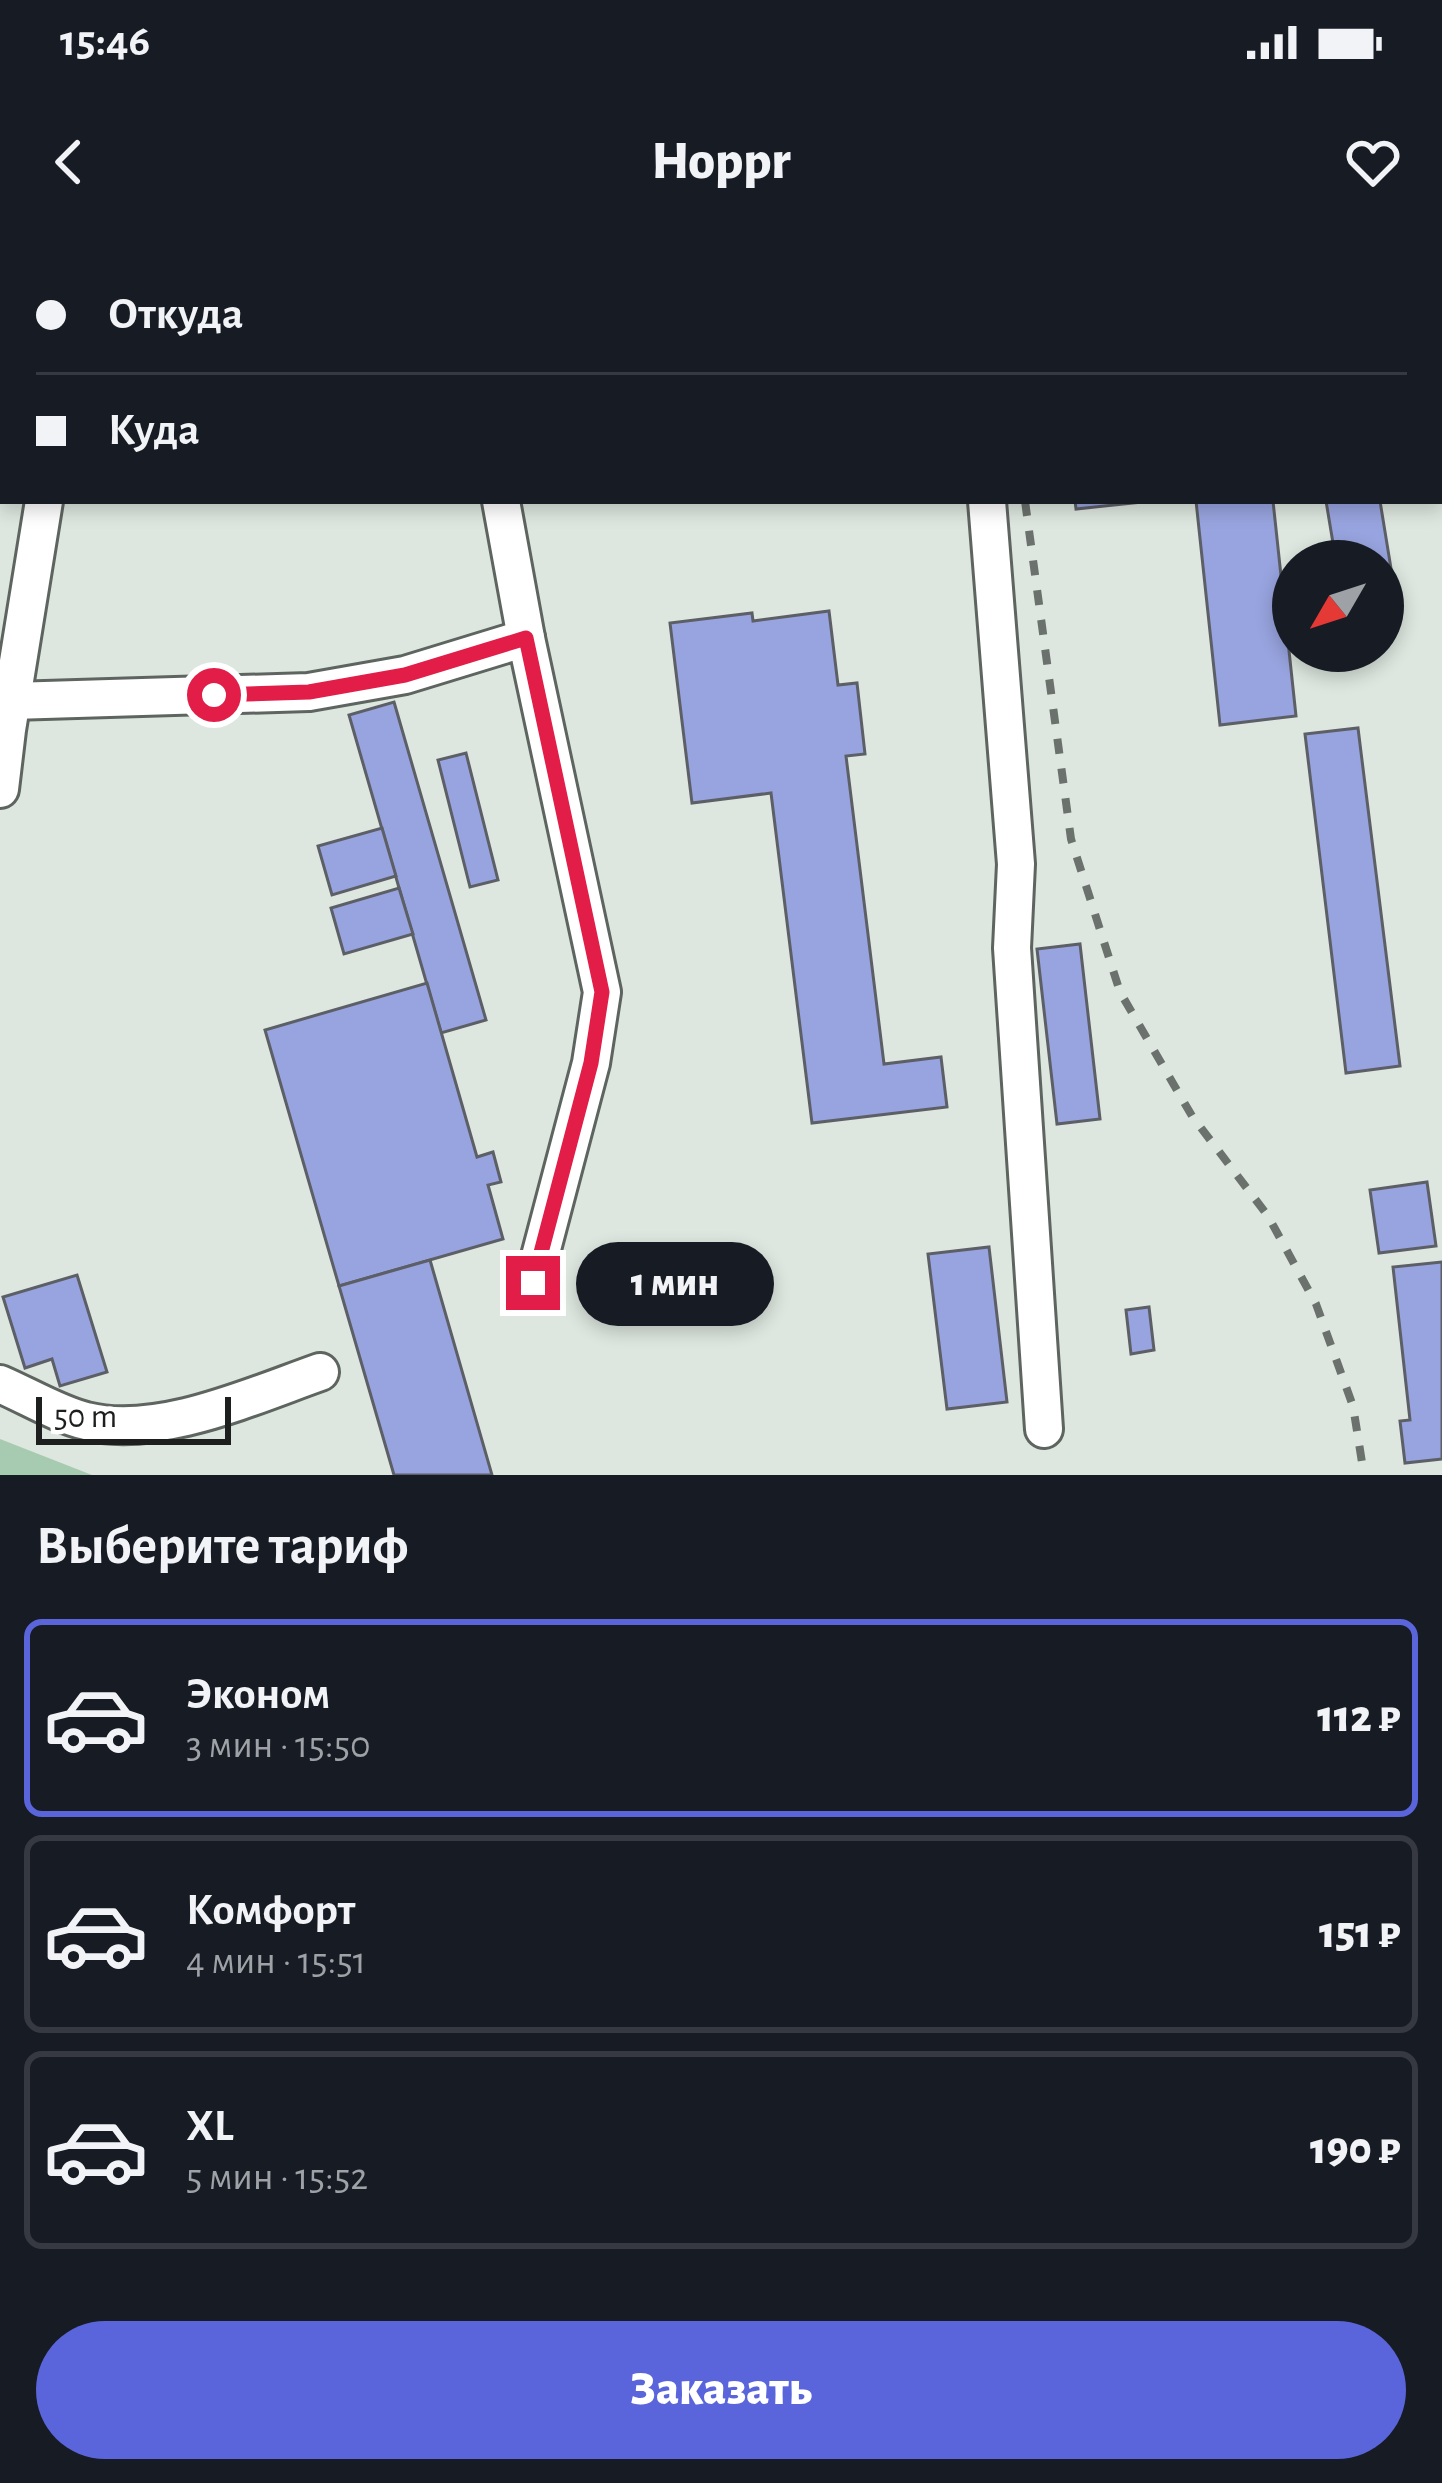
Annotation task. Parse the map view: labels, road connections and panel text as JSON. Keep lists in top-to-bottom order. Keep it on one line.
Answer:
{"scale_bar":"50 m","north":"bottom left","page":{"status":"15:46","header":"Hoppr","banner":["Откуда","Куда"],"bubble":"1 мин","scale":"50 m","heading":"Выберите тариф","list":[{"name":"Эконом","note":"3 мин · 15:50","value":"112 ₽"},{"name":"Комфорт","note":"4 мин · 15:51","value":"151 ₽"},{"name":"XL","note":"5 мин · 15:52","value":"190 ₽"}],"buttons":"Заказать"}}
